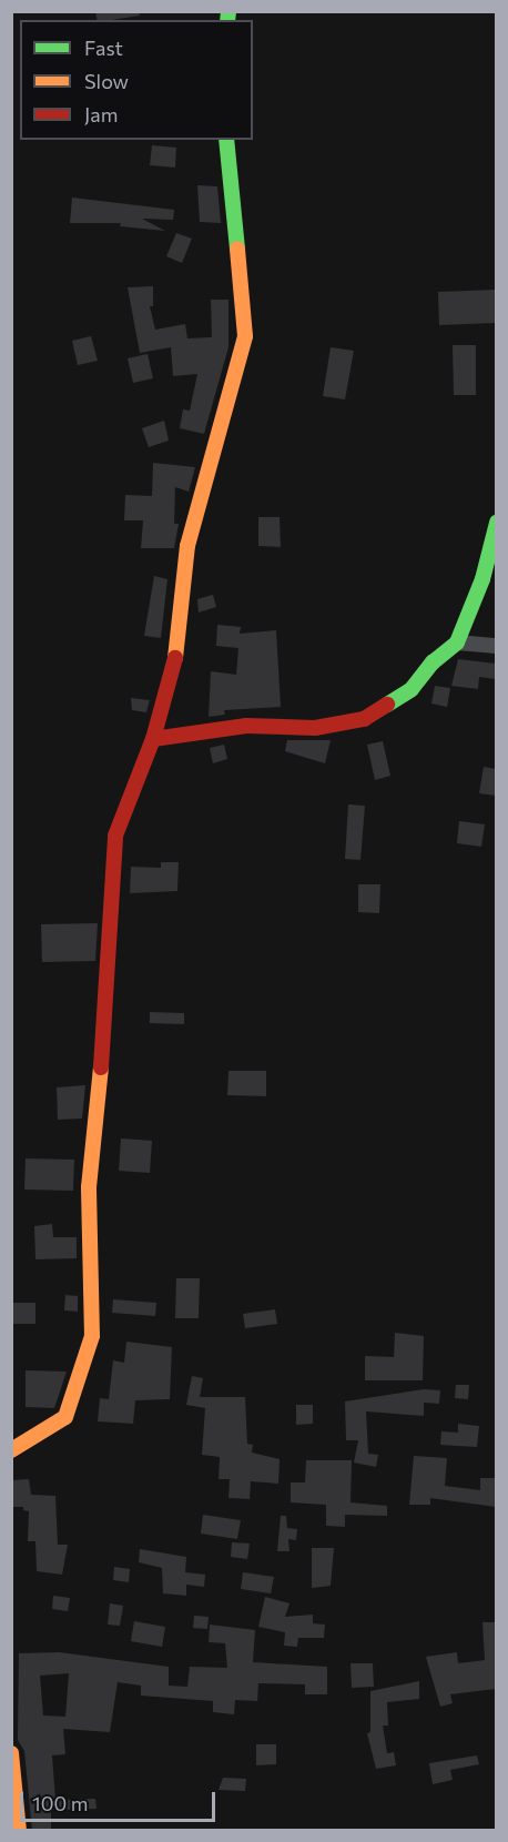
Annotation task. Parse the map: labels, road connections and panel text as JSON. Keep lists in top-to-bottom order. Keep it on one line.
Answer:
{"legend":["Fast","Slow","Jam"],"scale_bar":"100 m"}
